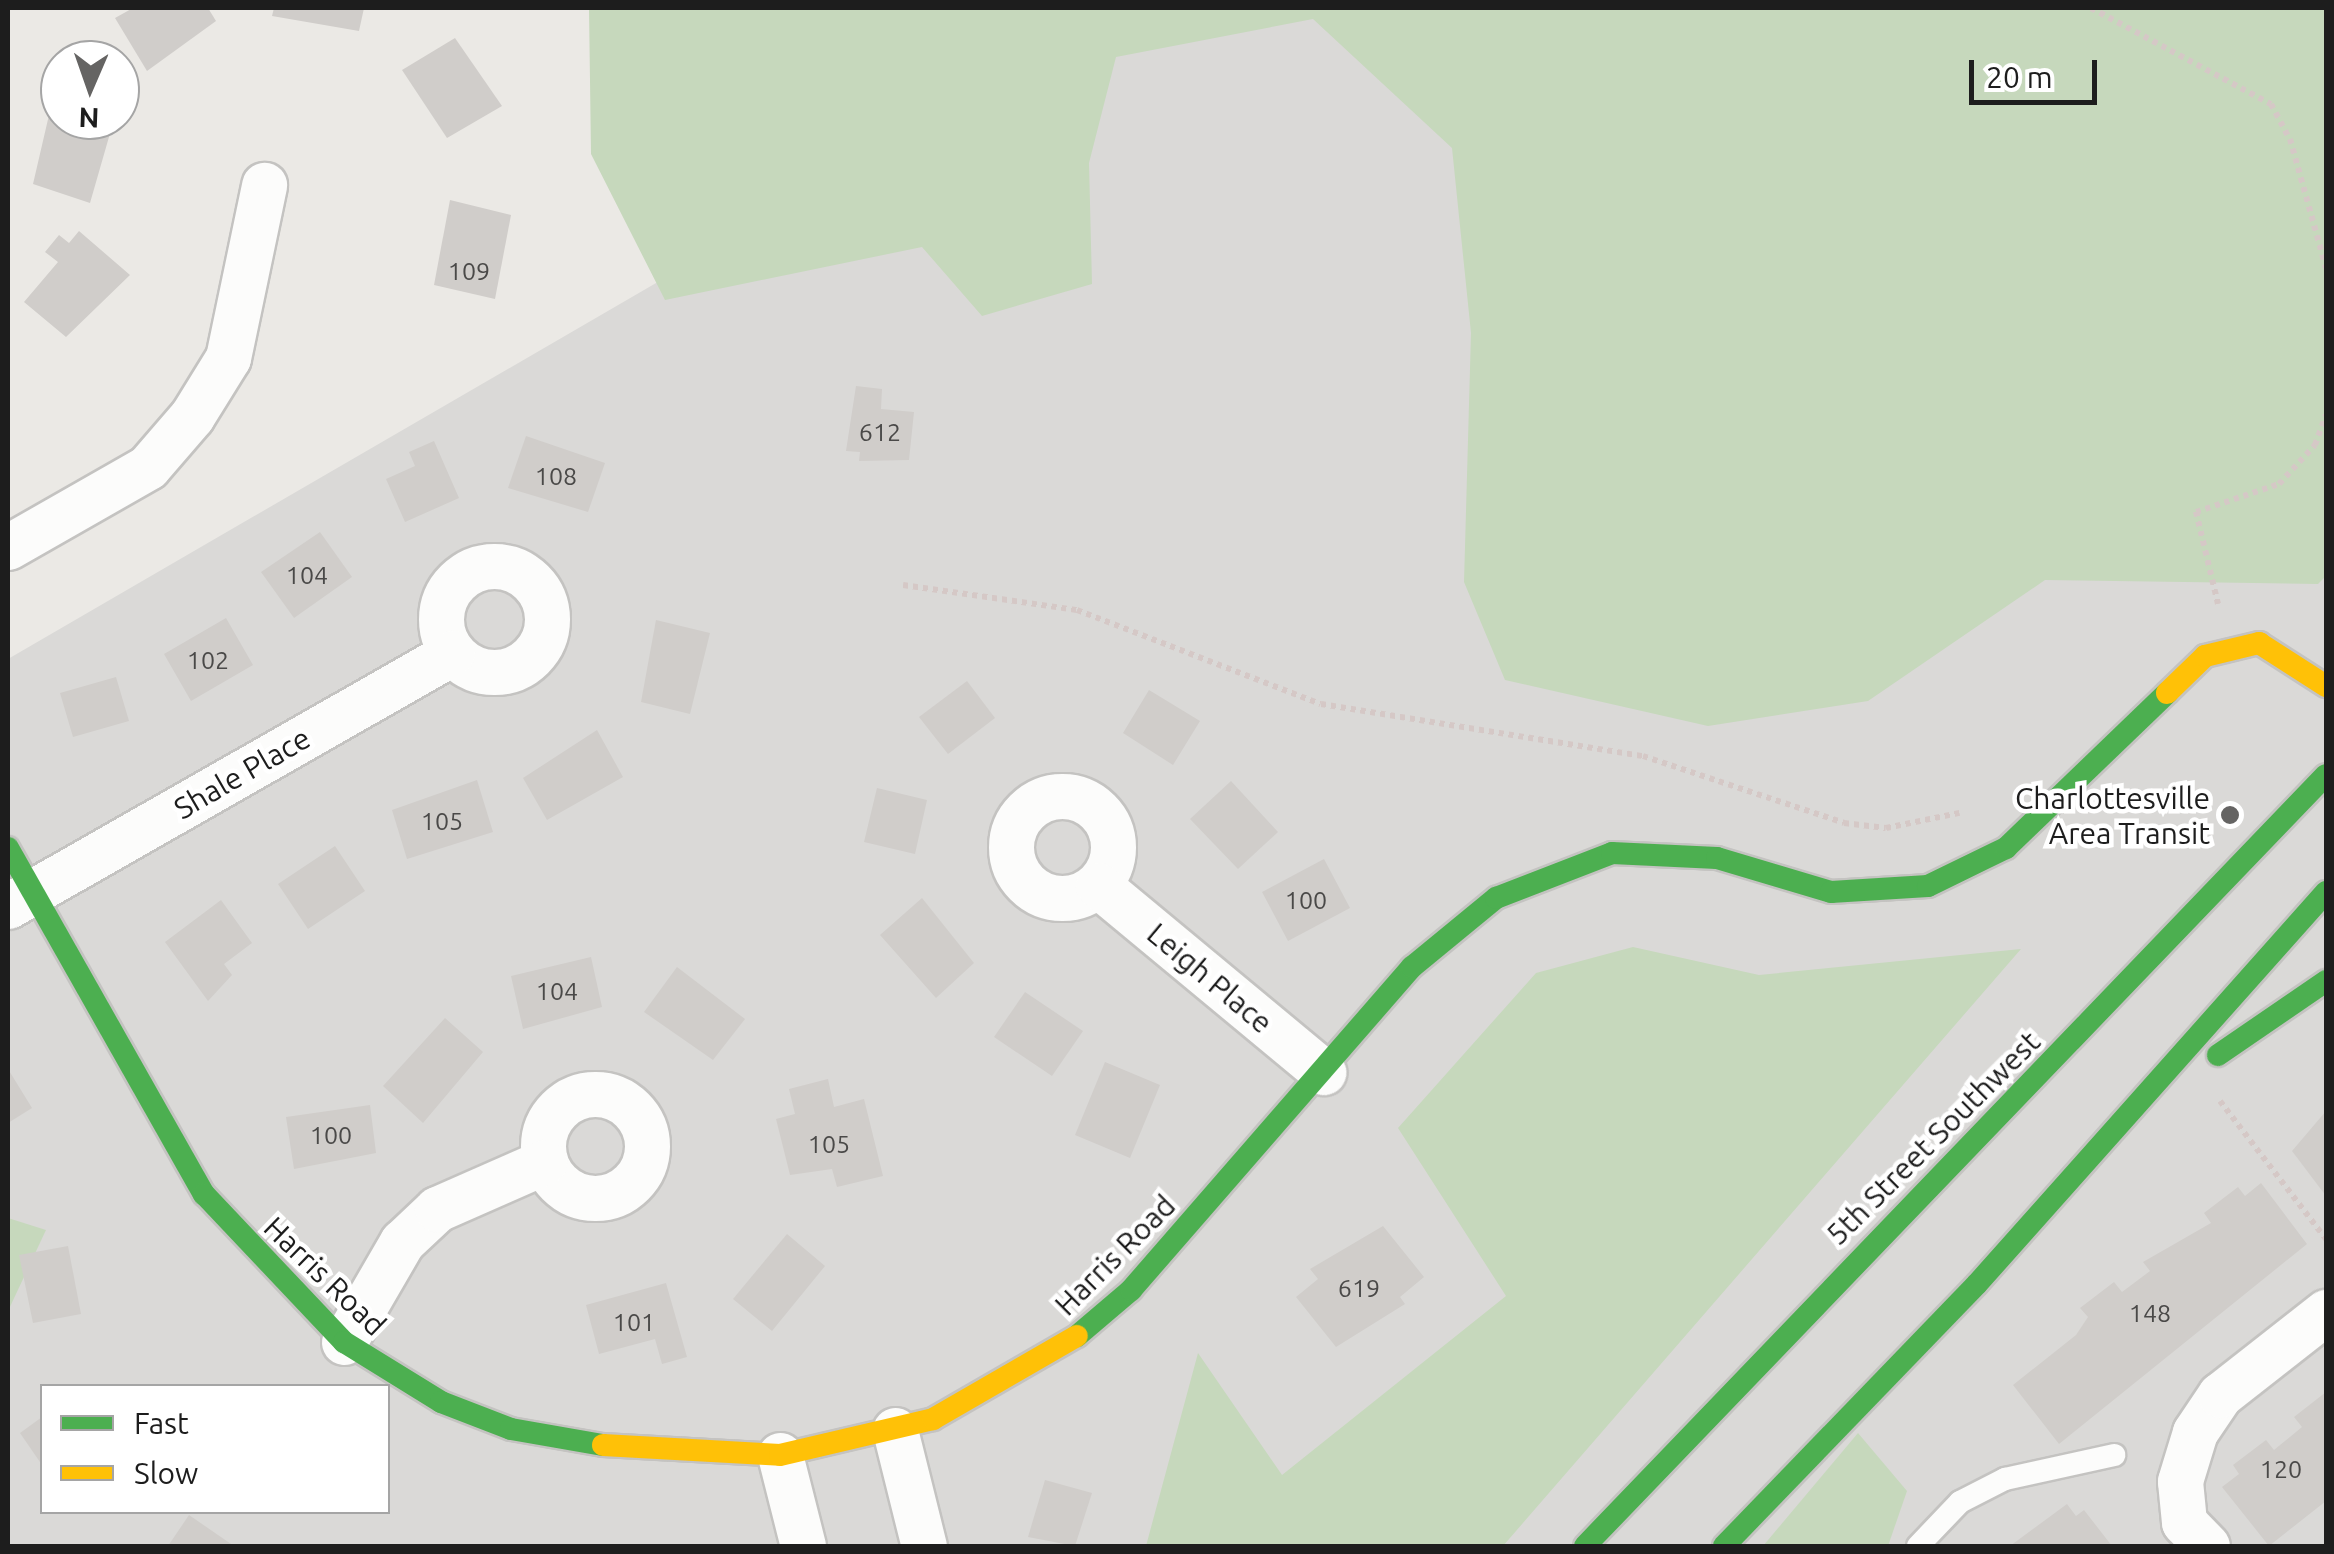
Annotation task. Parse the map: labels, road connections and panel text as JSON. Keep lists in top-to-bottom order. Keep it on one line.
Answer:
{"streets":{"street":["Shale Place","Leigh Place","5th Street Southwest","Harris Road"]},"crossings":[["Shale Place","Harris Road"],["Leigh Place","Harris Road"]],"places":["Charlottesville Area Transit"],"house_numbers":["109","612","108","104","102","105","100","104","100","105","619","148","101","120"],"legend":["Fast","Slow"],"scale_bar":"20 m","north":"bottom"}
